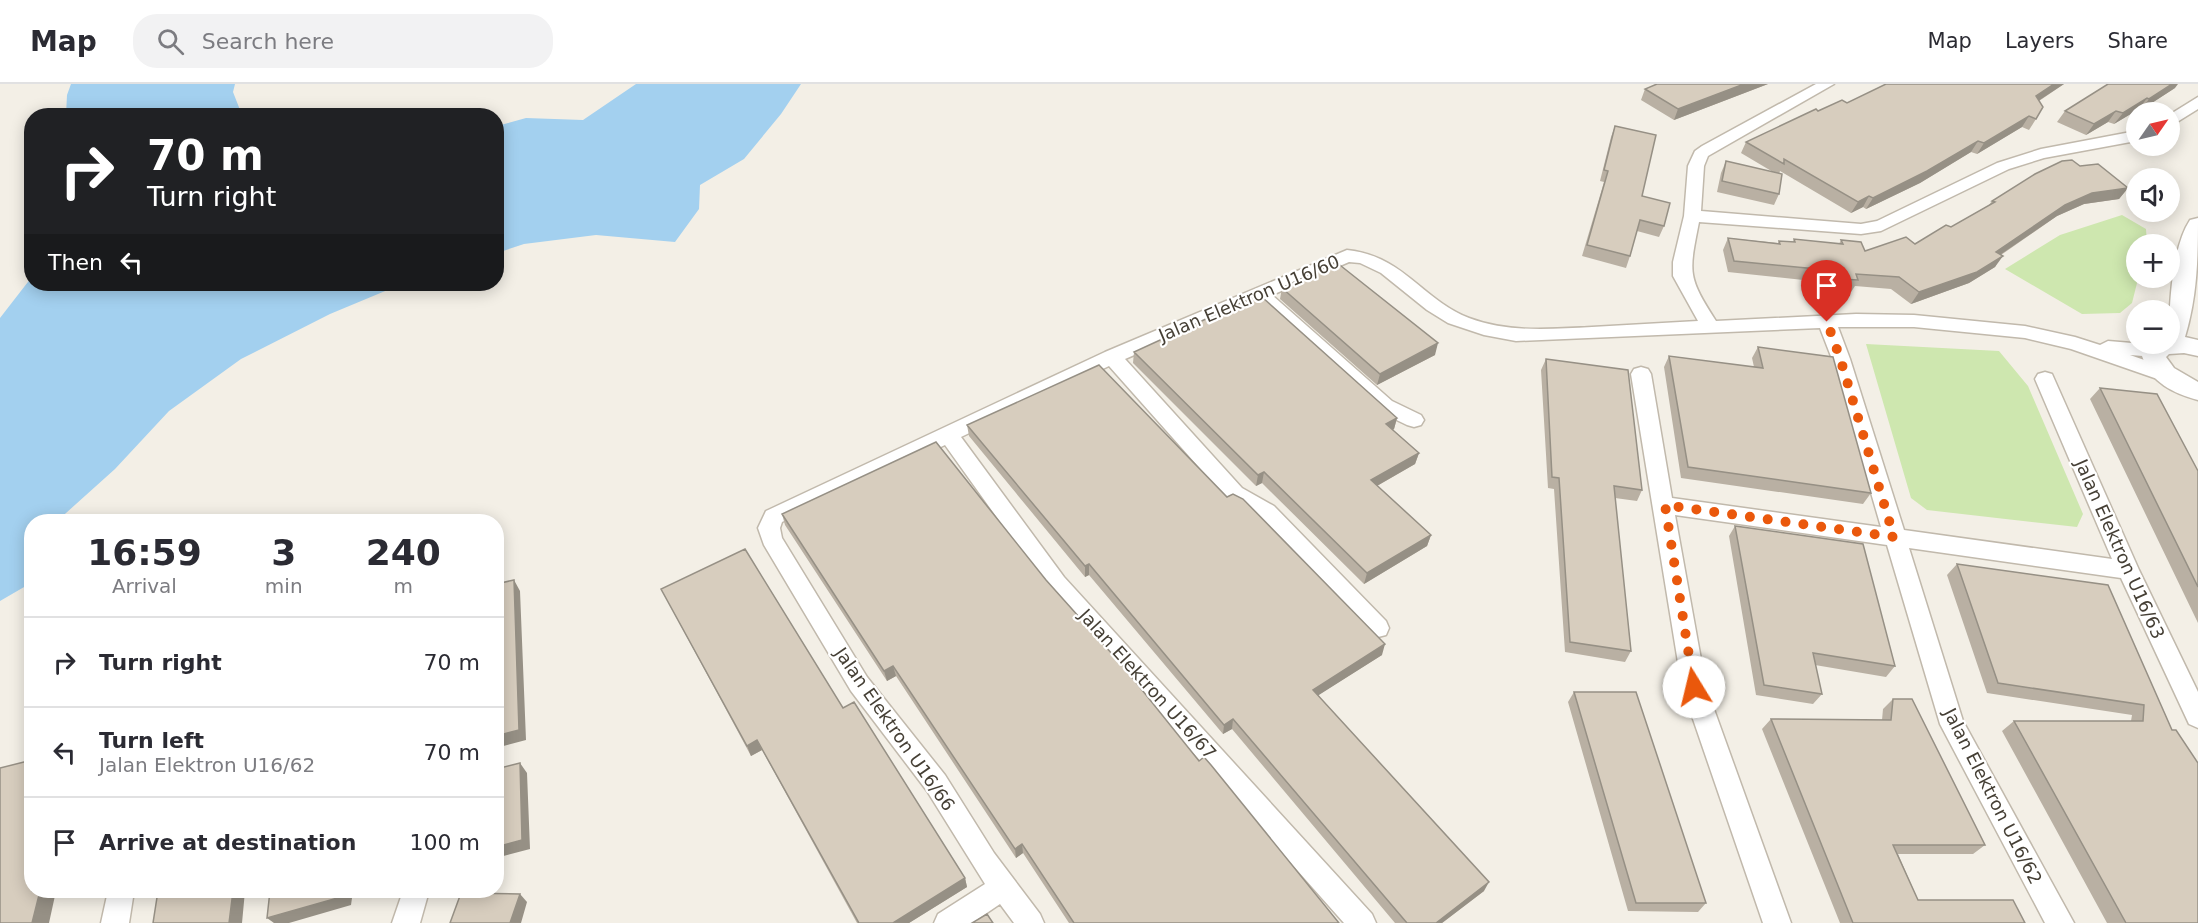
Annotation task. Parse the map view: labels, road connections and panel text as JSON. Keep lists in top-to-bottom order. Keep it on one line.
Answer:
{"streets":{"street":["Jalan Elektron U16/60","Jalan Elektron U16/63","Jalan Elektron U16/67","Jalan Elektron U16/66","Jalan Elektron U16/62"]},"crossings":[["Jalan Elektron U16/60","Jalan Elektron U16/67"],["Jalan Elektron U16/60","Jalan Elektron U16/66"],["Jalan Elektron U16/60","Jalan Elektron U16/62"]],"north":"top right","page":{"header":"Map","search":"Search here","nav":["Map","Layers","Share"],"map_buttons":["+","−"],"turn":["70 m","Turn right"],"then":"Then","eta":["16:59","Arrival","3","min","240","m"],"list":[{"name":"Turn right","value":"70 m"},{"name":"Turn left","note":"Jalan Elektron U16/62","value":"70 m"},{"name":"Arrive at destination","value":"100 m"}]}}
